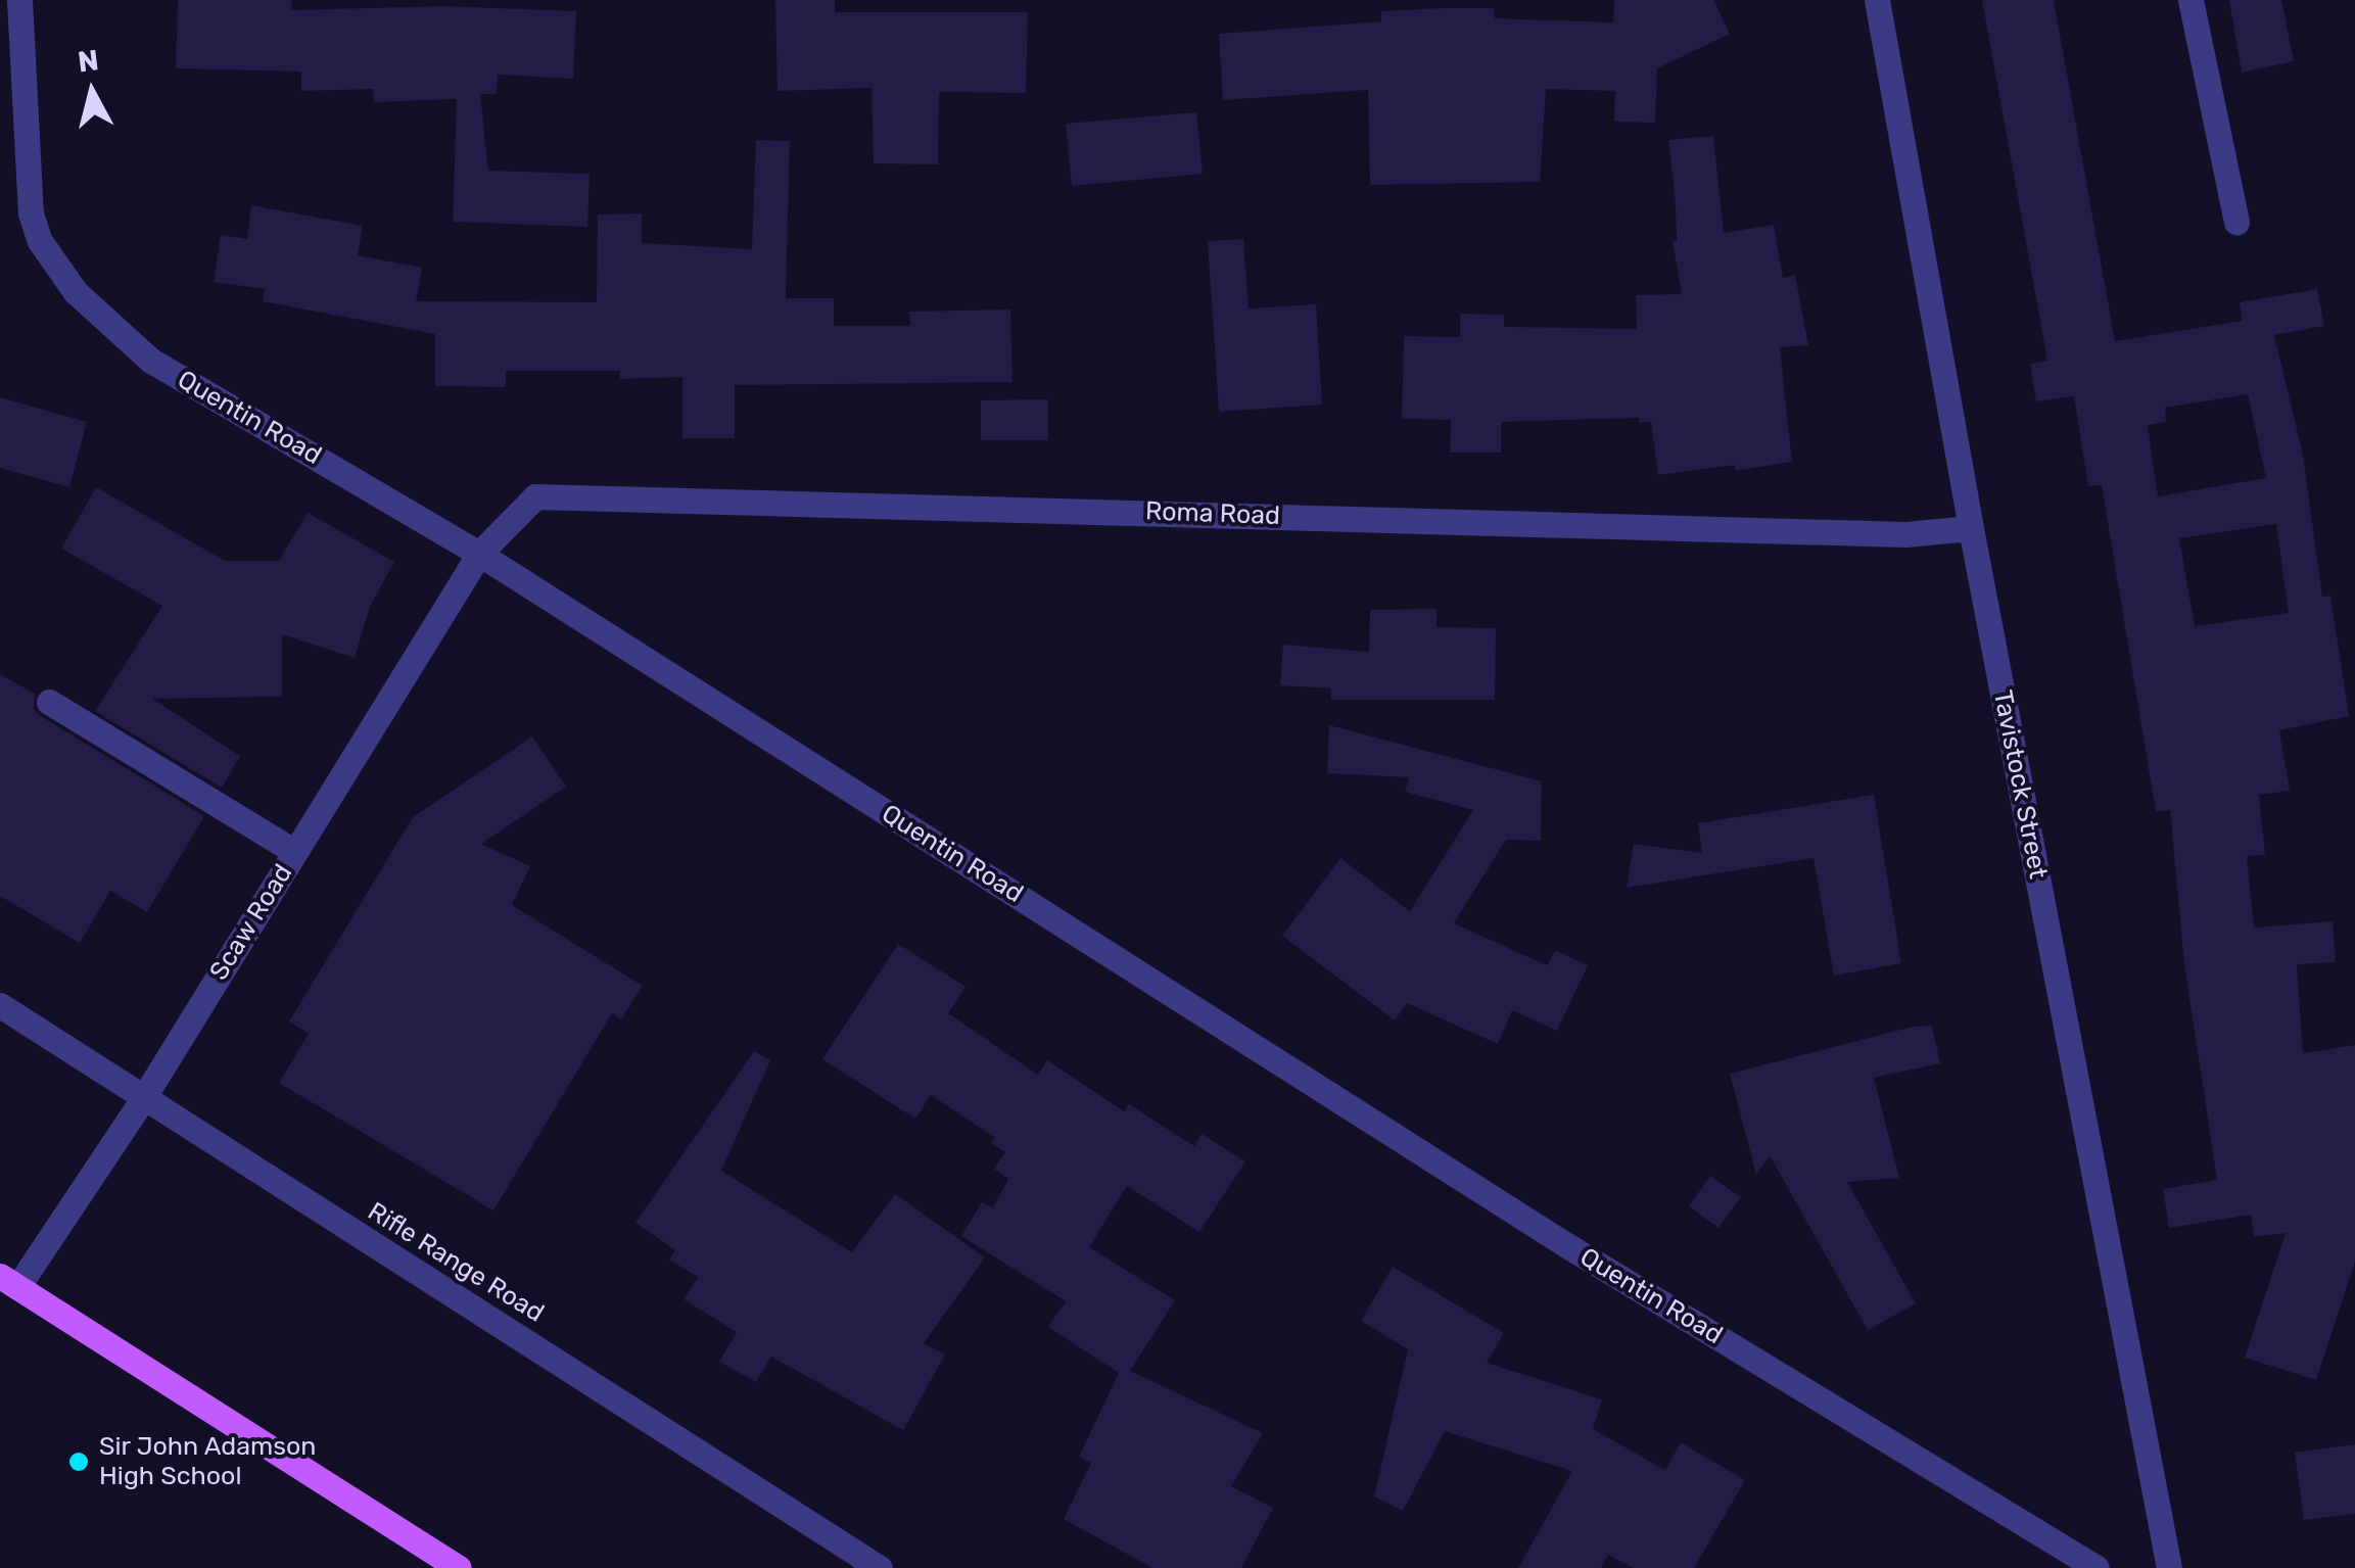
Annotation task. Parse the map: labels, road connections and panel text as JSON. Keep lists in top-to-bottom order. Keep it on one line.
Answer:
{"streets":{"street":["Quentin Road","Roma Road","Tavistock Street","Scaw Road","Rifle Range Road"]},"crossings":[["Quentin Road","Roma Road"],["Quentin Road","Scaw Road"],["Roma Road","Tavistock Street"],["Roma Road","Scaw Road"],["Scaw Road","Rifle Range Road"]],"places":["Sir John Adamson High School"],"north":"top"}
